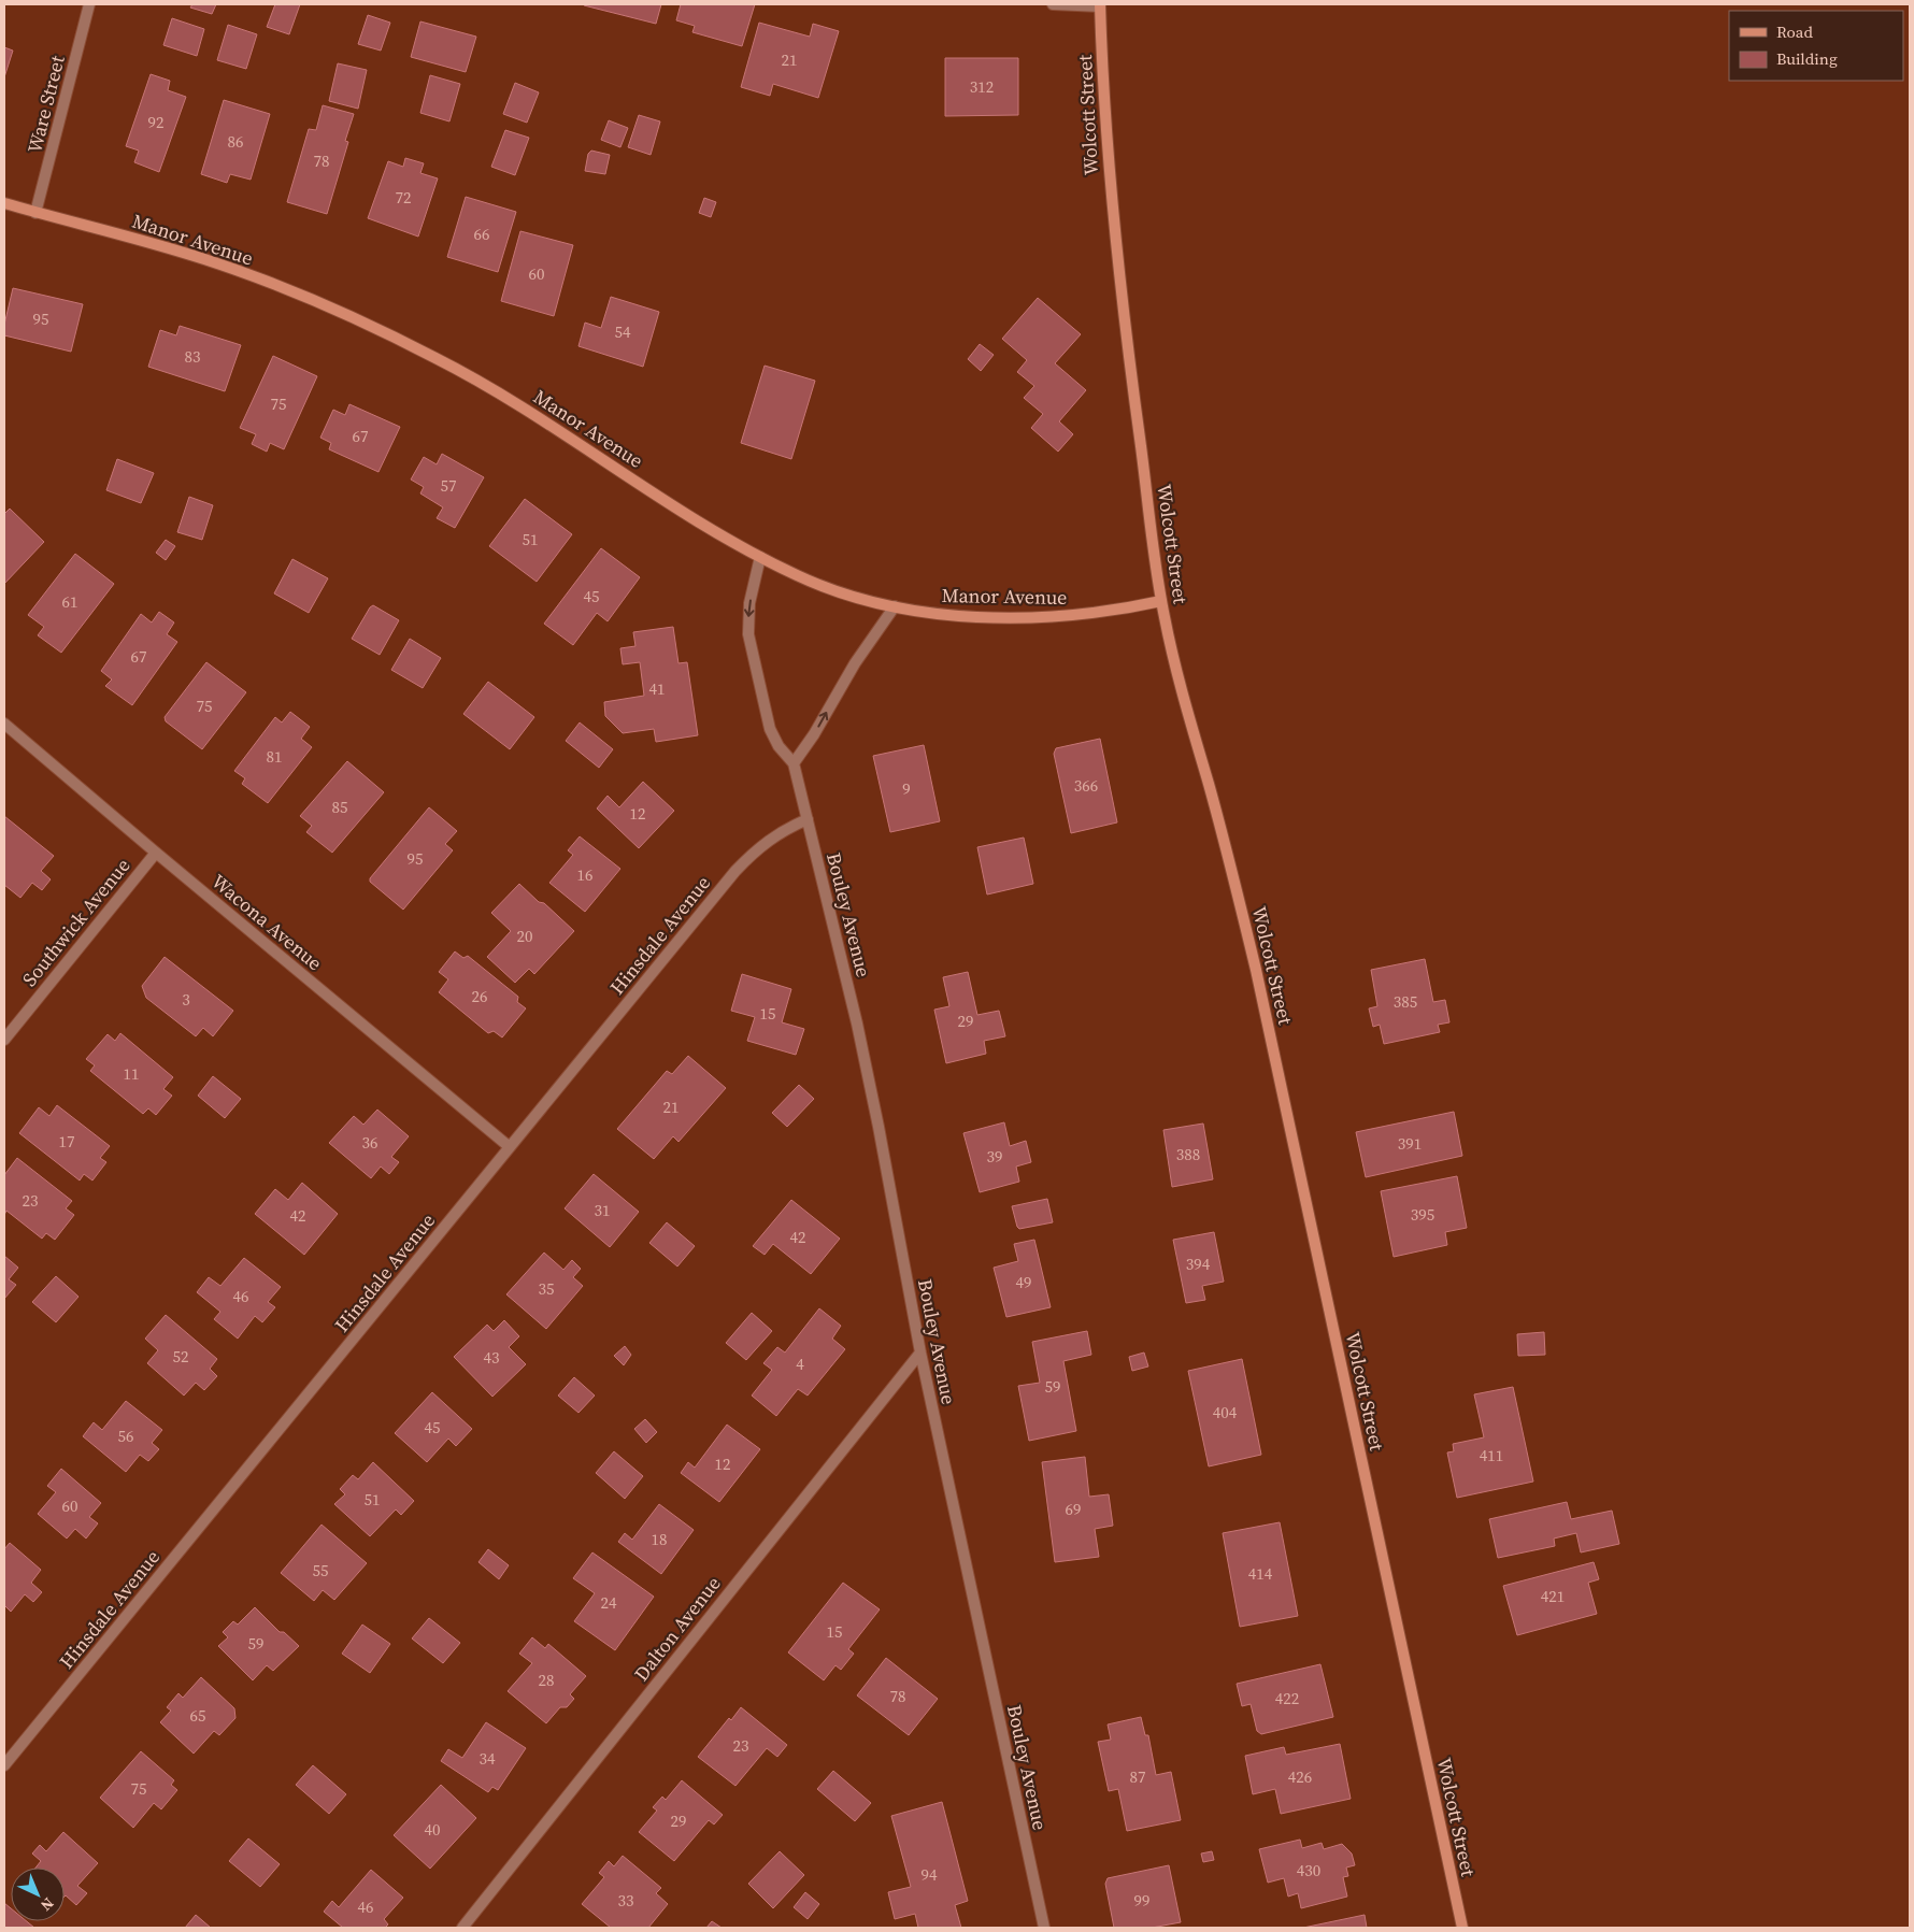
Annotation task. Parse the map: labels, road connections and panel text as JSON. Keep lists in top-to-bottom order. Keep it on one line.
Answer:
{"streets":{"main road":["Wolcott Street","Manor Avenue"],"street":["Ware Street","Bouley Avenue","Southwick Avenue","Wacona Avenue","Hinsdale Avenue","Dalton Avenue"]},"crossings":[["Ware Street","Manor Avenue"],["Wolcott Street","Manor Avenue"],["Manor Avenue","Bouley Avenue"],["Bouley Avenue","Hinsdale Avenue"],["Bouley Avenue","Dalton Avenue"],["Southwick Avenue","Wacona Avenue"],["Wacona Avenue","Hinsdale Avenue"]],"house_numbers":["21","312","92","86","78","72","66","60","95","54","83","75","67","57","51","45","61","67","41","75","81","366","9","85","12","95","16","20","26","3","385","15","29","11","21","17","36","391","388","39","23","31","395","42","42","394","49","35","46","52","43","4","59","404","45","56","411","12","51","60","69","18","55","414","421","24","15","59","28","78","422","65","23","34","87","426","75","29","40","430","94","33","99","46"],"legend":["Road","Building"],"north":"bottom right"}
